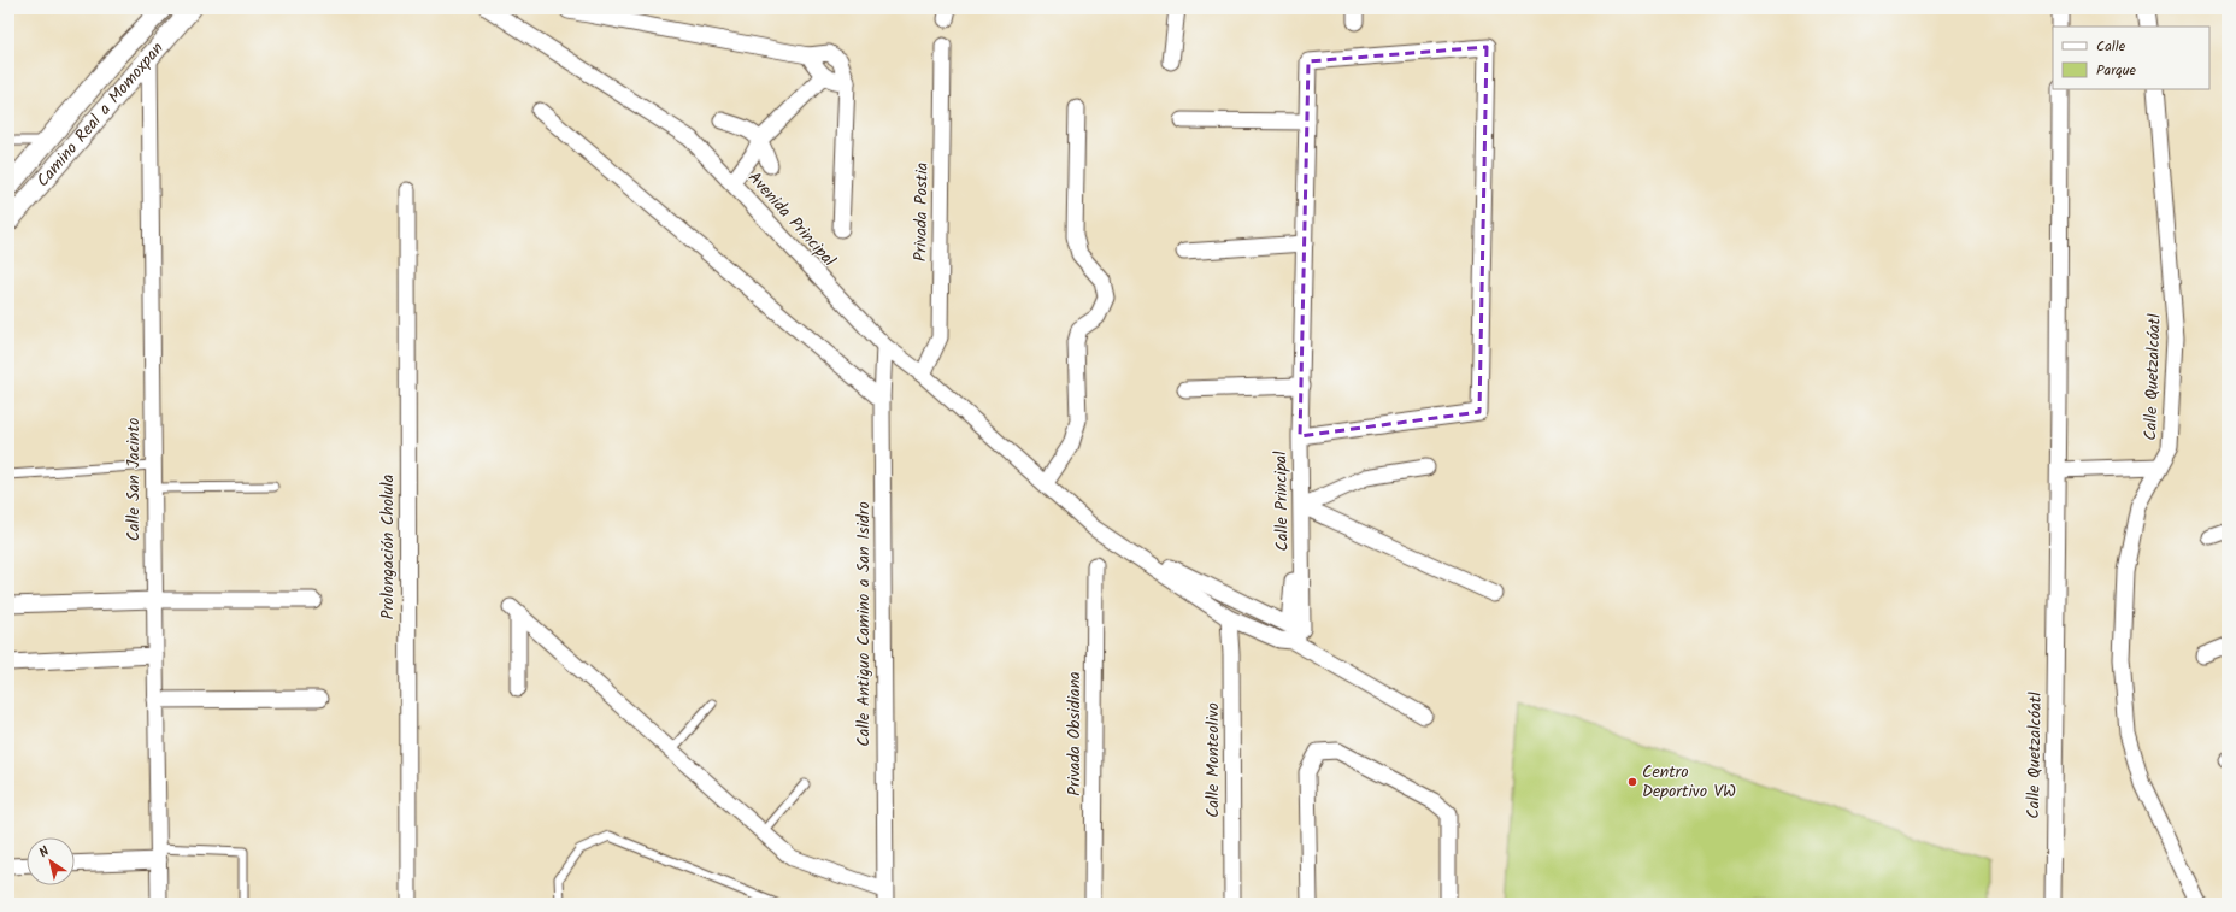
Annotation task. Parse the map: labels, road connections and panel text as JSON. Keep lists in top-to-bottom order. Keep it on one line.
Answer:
{"streets":{"street":["Camino Real a Momoxpan","Privada Postia","Avenida Principal","Calle Quetzalcóatl","Calle San Jacinto","Calle Principal","Prolongación Cholula","Calle Antiguo Camino a San Isidro","Privada Obsidiana","Calle Monteolivo"]},"crossings":[["Camino Real a Momoxpan","Calle San Jacinto"],["Privada Postia","Avenida Principal"],["Avenida Principal","Calle Antiguo Camino a San Isidro"]],"places":["Centro Deportivo VW"],"legend":["Calle","Parque"],"north":"top left"}
